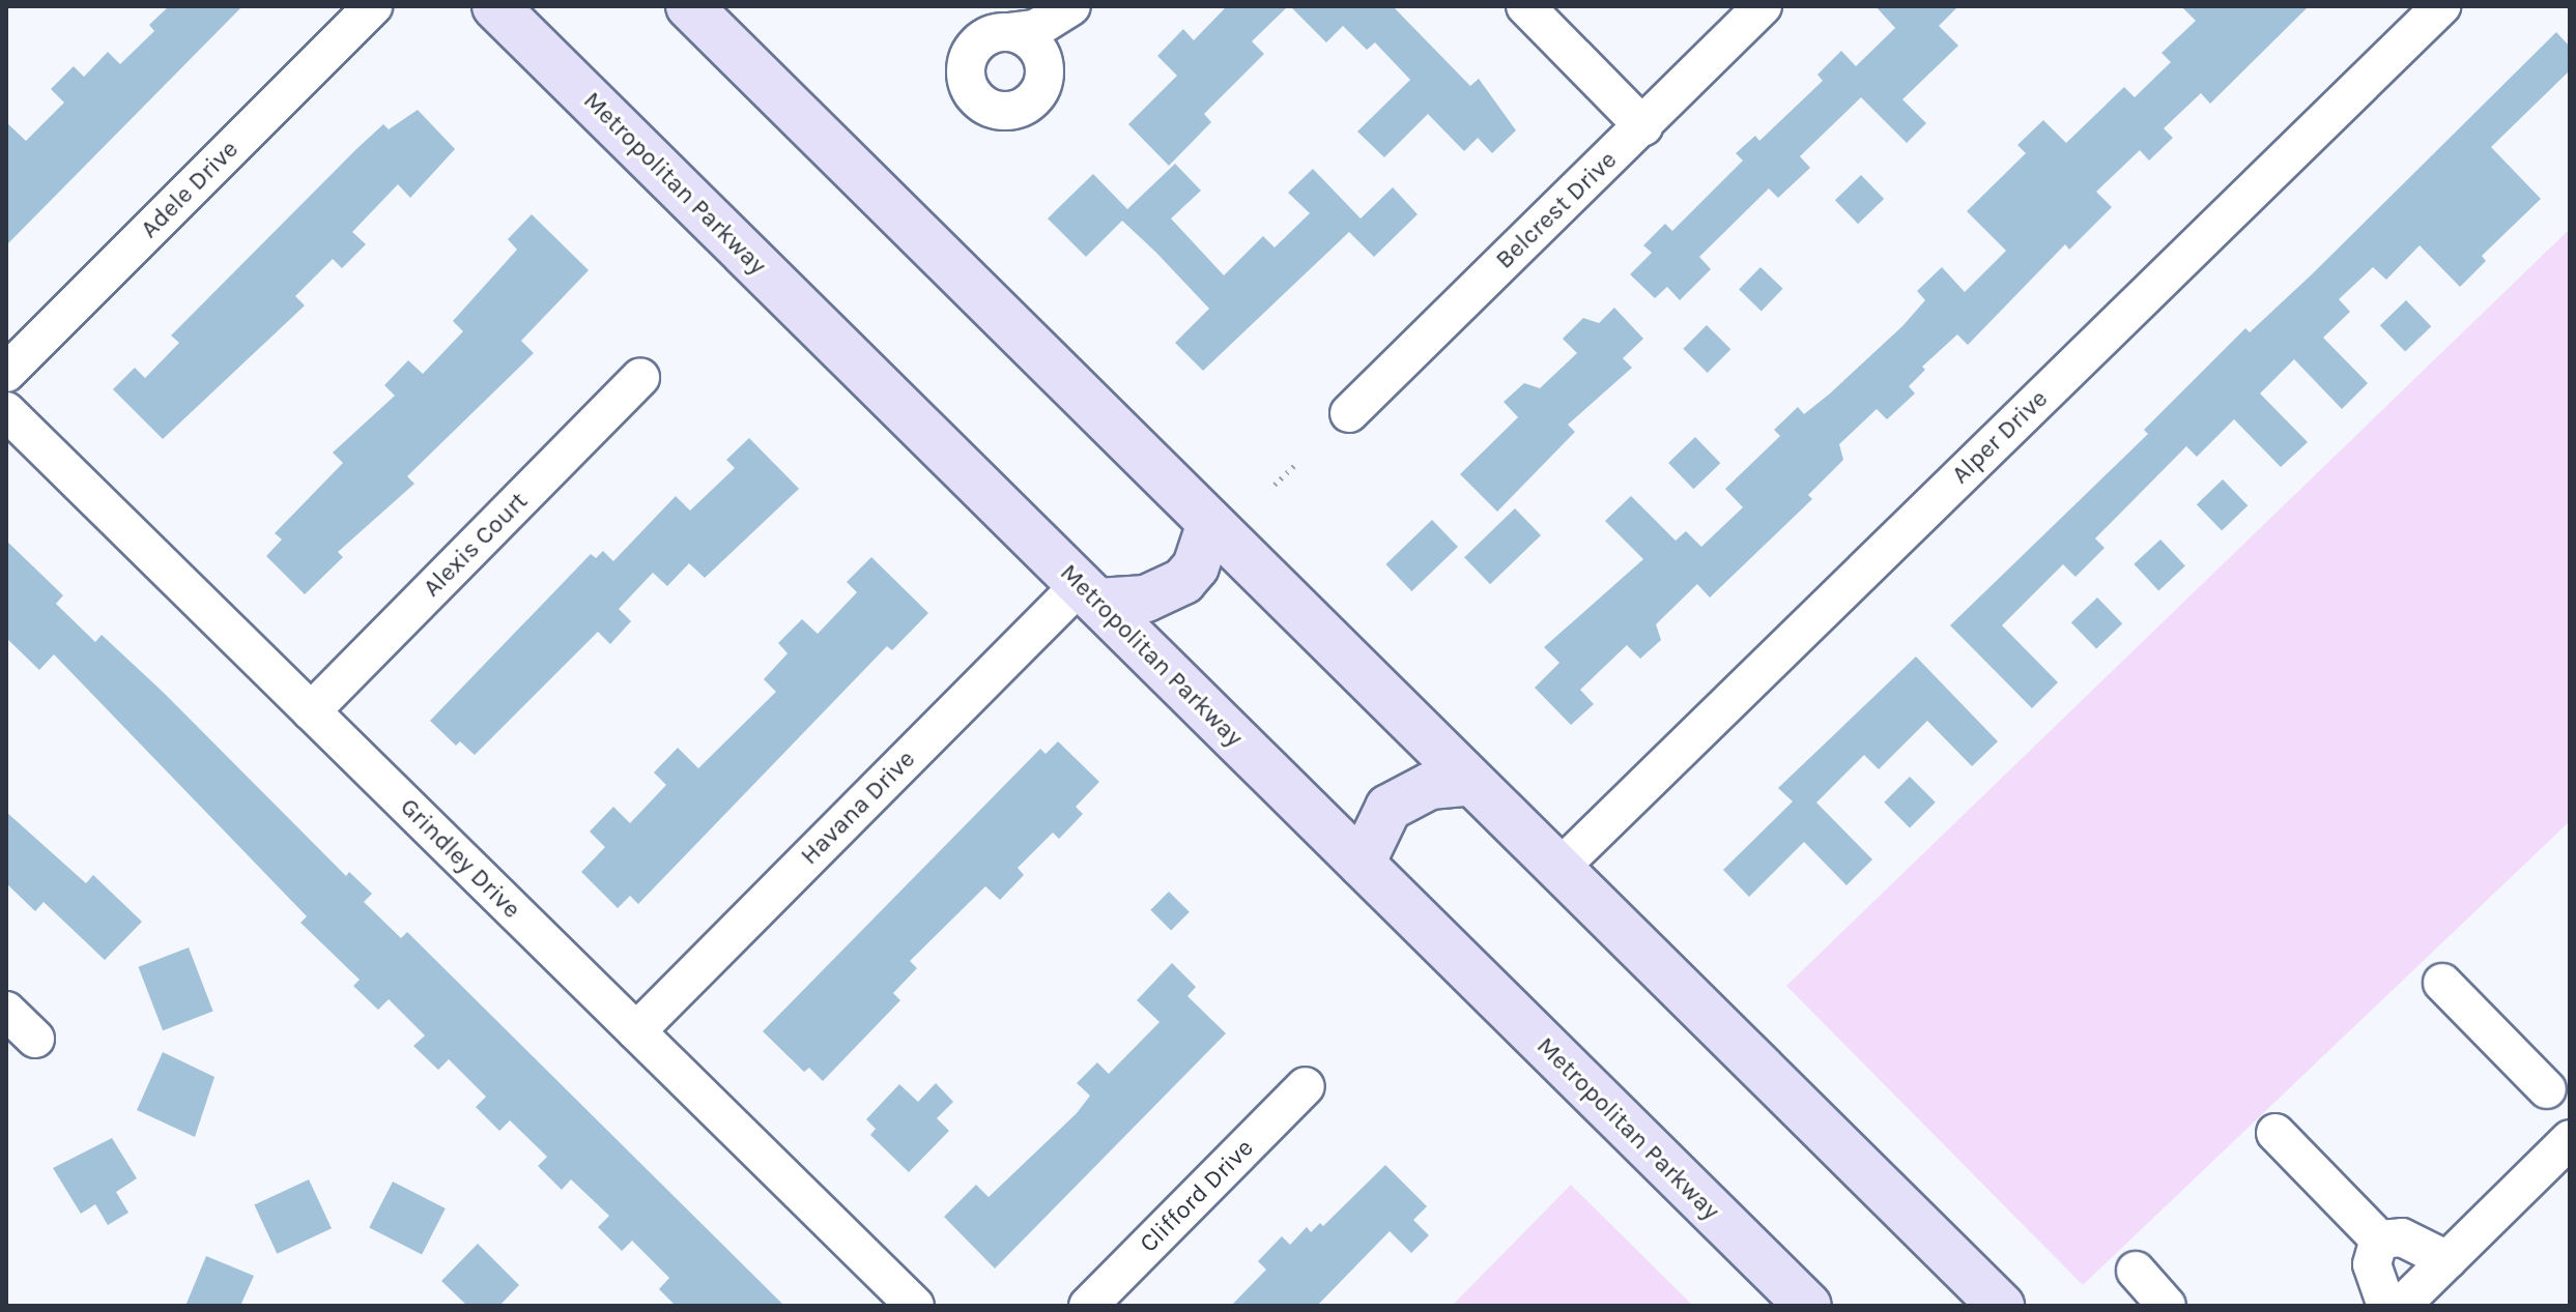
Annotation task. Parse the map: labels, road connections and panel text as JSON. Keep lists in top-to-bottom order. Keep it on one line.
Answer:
{"streets":{"main road":["Metropolitan Parkway"],"street":["Adele Drive","Belcrest Drive","Alper Drive","Alexis Court","Havana Drive","Grindley Drive","Clifford Drive"]},"crossings":[["Metropolitan Parkway","Havana Drive"],["Alexis Court","Grindley Drive"],["Havana Drive","Grindley Drive"]]}
